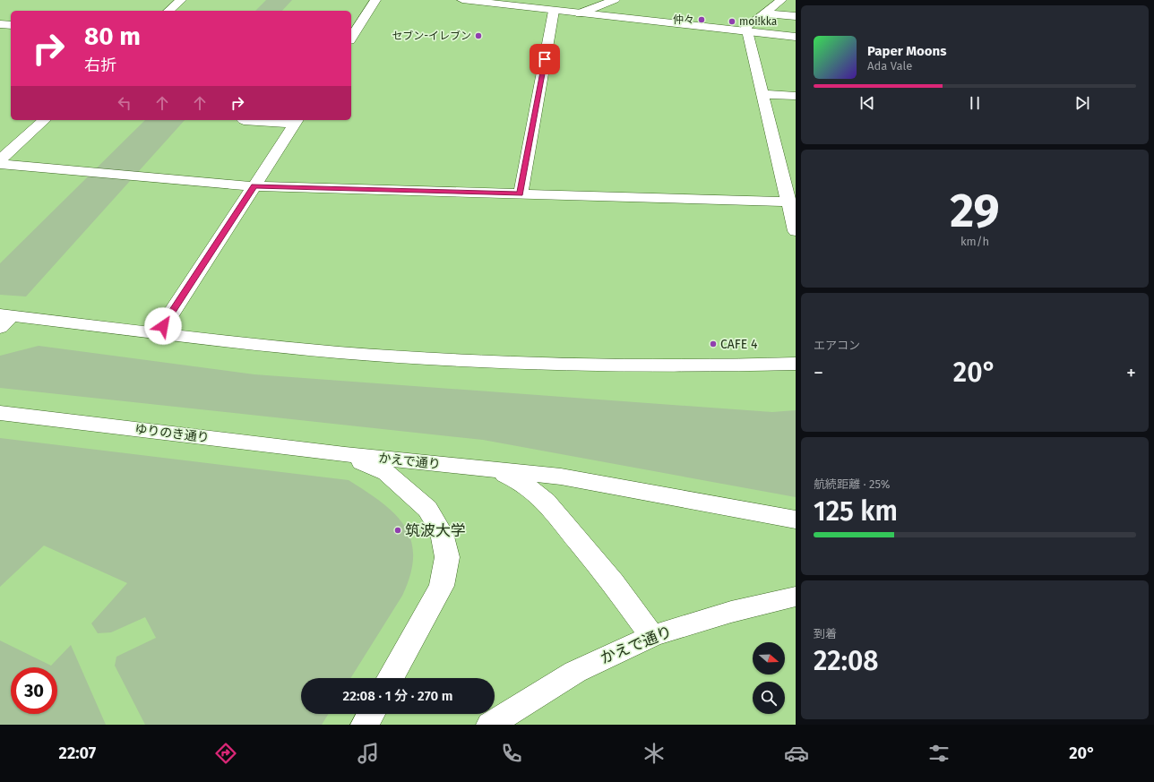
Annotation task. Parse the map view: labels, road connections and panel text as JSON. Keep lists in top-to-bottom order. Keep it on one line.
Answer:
{"streets":{"street":["ゆりのき通り","かえで通り"]},"crossings":[["ゆりのき通り","かえで通り"]],"places":["仲々","moi!kka","セブン-イレブン","CAFE 4","筑波大学"],"north":"right","page":{"turn":["80 m","右折"],"song":["Paper Moons","Ada Vale"],"tile":[["29","km/h"],"エアコン",["航続距離 · 25%","125 km"],["到着","22:08"]],"heat":["−","20°","+"],"limit":"30","trip":"22:08 · 1 分 · 270 m","tabs":["22:07","20°"]}}
